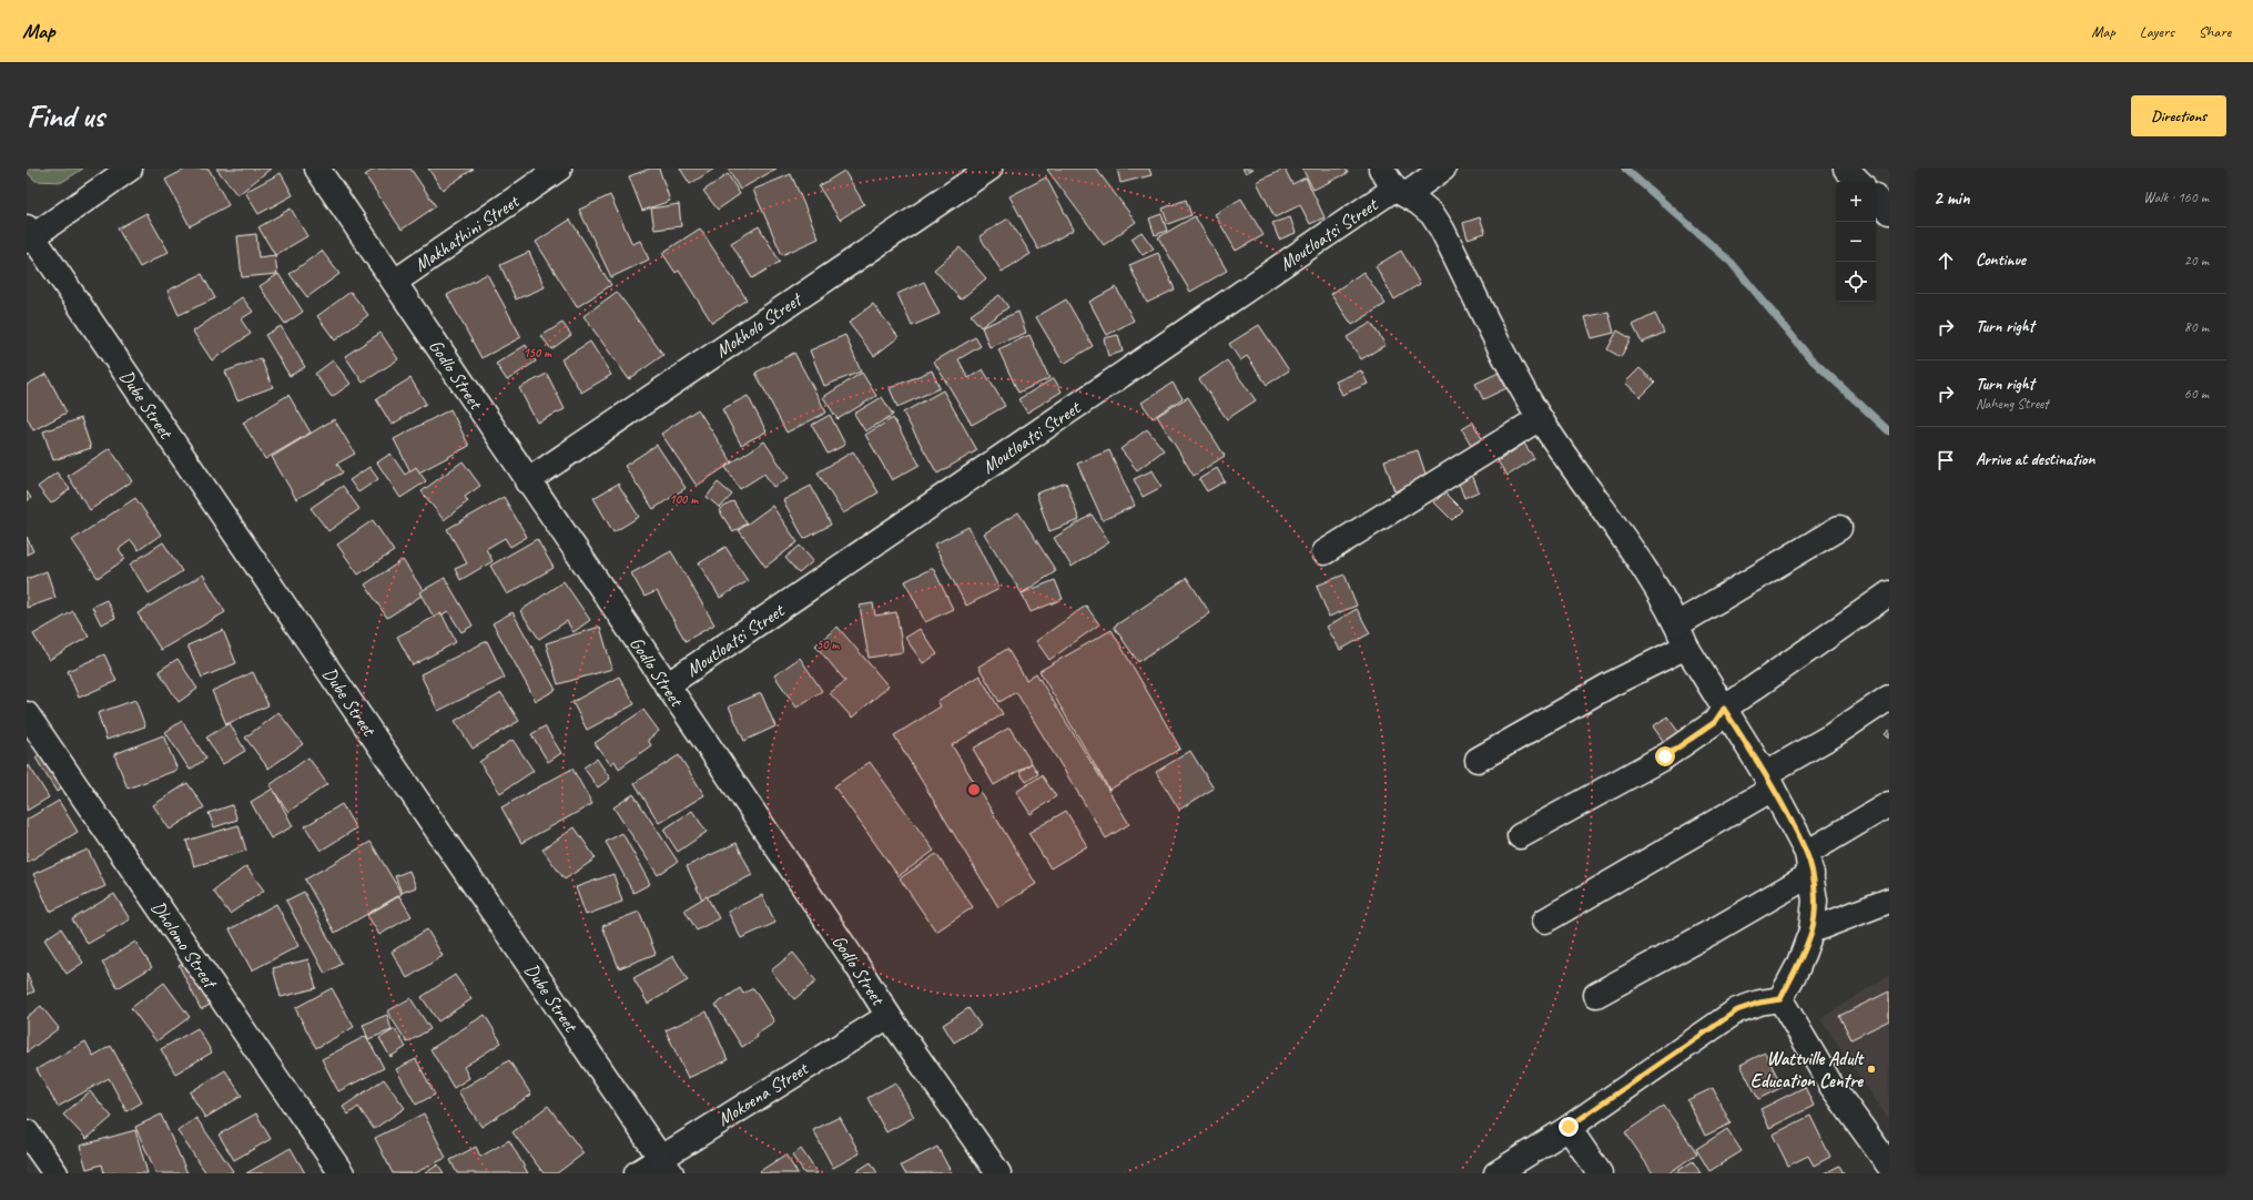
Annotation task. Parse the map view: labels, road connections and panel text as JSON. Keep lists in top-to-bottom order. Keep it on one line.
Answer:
{"streets":{"street":["Makhathini Street","Moutloatsi Street","Mokholo Street","Godlo Street","Dube Street","Dholomo Street","Mokoena Street"]},"crossings":[["Makhathini Street","Godlo Street"],["Moutloatsi Street","Godlo Street"],["Mokholo Street","Godlo Street"],["Godlo Street","Mokoena Street"],["Dube Street","Mokoena Street"]],"places":["Wattville Adult Education Centre"],"page":{"header":"Map","nav":["Map","Layers","Share"],"buttons":"Directions","title":"Find us","heading":["2 min","Walk · 160 m"],"map_buttons":["+","−"],"list":[["Continue","20 m"],["Turn right","80 m"],["Turn right","Naheng Street","60 m"],"Arrive at destination"]},"rings":["150 m","100 m","50 m"]}
